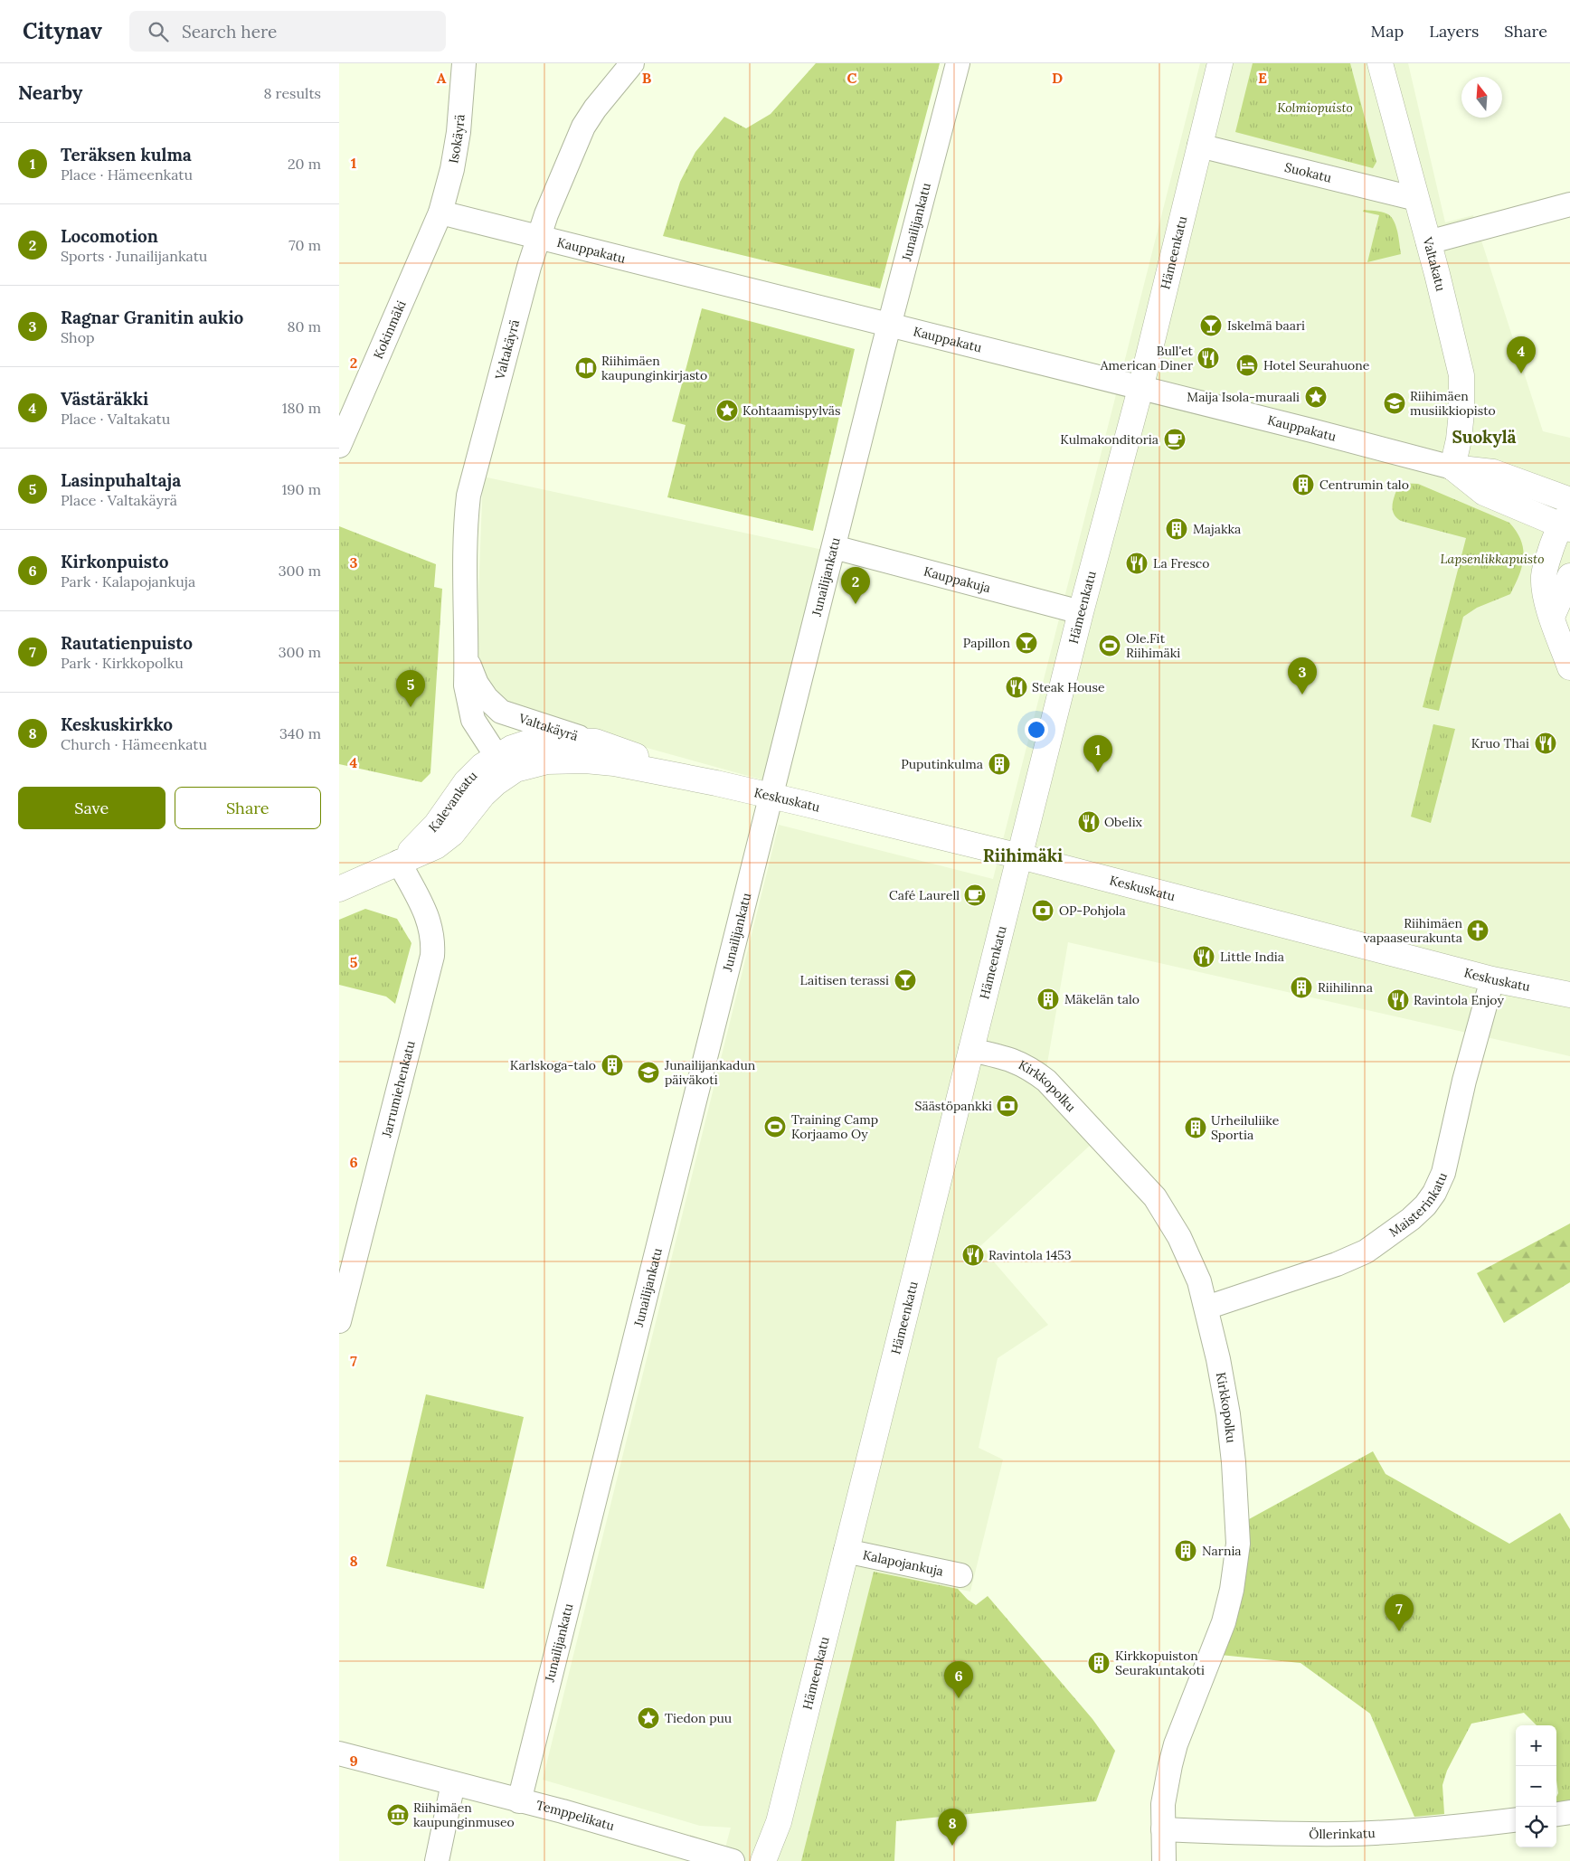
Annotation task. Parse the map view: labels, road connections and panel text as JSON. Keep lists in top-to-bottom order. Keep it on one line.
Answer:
{"streets":{"street":["Isokäyrä","Suokatu","Junailijankatu","Kauppakatu","Hämeenkatu","Valtakatu","Kokinmäki","Valtakäyrä","Kauppakuja","Keskuskatu","Kalevankatu","Kirkkopolku","Jarrumiehenkatu","Maisterinkatu","Kalapojankuja","Temppelikatu","Öllerinkatu"]},"crossings":[["Isokäyrä","Kauppakatu"],["Isokäyrä","Kokinmäki"],["Suokatu","Hämeenkatu"],["Suokatu","Valtakatu"],["Junailijankatu","Kauppakatu"],["Junailijankatu","Kauppakuja"],["Junailijankatu","Keskuskatu"],["Junailijankatu","Temppelikatu"],["Kauppakatu","Hämeenkatu"],["Kauppakatu","Valtakatu"],["Kauppakatu","Kokinmäki"],["Kauppakatu","Valtakäyrä"],["Hämeenkatu","Kauppakuja"],["Hämeenkatu","Keskuskatu"],["Hämeenkatu","Kirkkopolku"],["Hämeenkatu","Kalapojankuja"],["Valtakäyrä","Keskuskatu"],["Valtakäyrä","Kalevankatu"],["Keskuskatu","Kalevankatu"],["Keskuskatu","Maisterinkatu"],["Kalevankatu","Jarrumiehenkatu"],["Kirkkopolku","Maisterinkatu"],["Kirkkopolku","Öllerinkatu"]],"districts":["Suokylä","Riihimäki"],"parks":["Kolmiopuisto","Lapsenlikkapuisto"],"places":{"bar":["Iskelmä baari","Papillon","Laitisen terassi"],"restaurant":["Bull'et American Diner","La Fresco","Steak House","Kruo Thai","Obelix","Little India","Ravintola Enjoy","Ravintola 1453"],"hotel":["Hotel Seurahuone"],"library":["Riihimäen kaupunginkirjasto"],"place":["Maija Isola-muraali","Kohtaamispylväs","Tiedon puu"],"school or university":["Riihimäen musiikkiopisto","Junailijankadun päiväkoti"],"cafe":["Kulmakonditoria","Café Laurell"],"building":["Centrumin talo","Majakka","Puputinkulma","Riihilinna","Mäkelän talo","Karlskoga-talo","Urheiluliike Sportia","Narnia","Kirkkopuiston Seurakuntakoti"],"sports":["Ole.Fit Riihimäki","Training Camp Korjaamo Oy"],"bank":["OP-Pohjola","Säästöpankki"],"church":["Riihimäen vapaaseurakunta"],"museum":["Riihimäen kaupunginmuseo"]},"north":"top","page":{"header":"Citynav","search":"Search here","nav":["Map","Layers","Share"],"heading":["Nearby","8 results"],"list":[{"mark":"1","name":"Teräksen kulma","note":"Place · Hämeenkatu","value":"20 m"},{"mark":"2","name":"Locomotion","note":"Sports · Junailijankatu","value":"70 m"},{"mark":"3","name":"Ragnar Granitin aukio","note":"Shop","value":"80 m"},{"mark":"4","name":"Västäräkki","note":"Place · Valtakatu","value":"180 m"},{"mark":"5","name":"Lasinpuhaltaja","note":"Place · Valtakäyrä","value":"190 m"},{"mark":"6","name":"Kirkonpuisto","note":"Park · Kalapojankuja","value":"300 m"},{"mark":"7","name":"Rautatienpuisto","note":"Park · Kirkkopolku","value":"300 m"},{"mark":"8","name":"Keskuskirkko","note":"Church · Hämeenkatu","value":"340 m"}],"pins":["4","2","3","5","1","7","6","8"],"buttons":["Save","Share"],"map_buttons":["+","−"]},"grid":{"columns":["A","B","C","D","E"],"rows":["1","2","3","4","5","6","7","8","9"]}}
